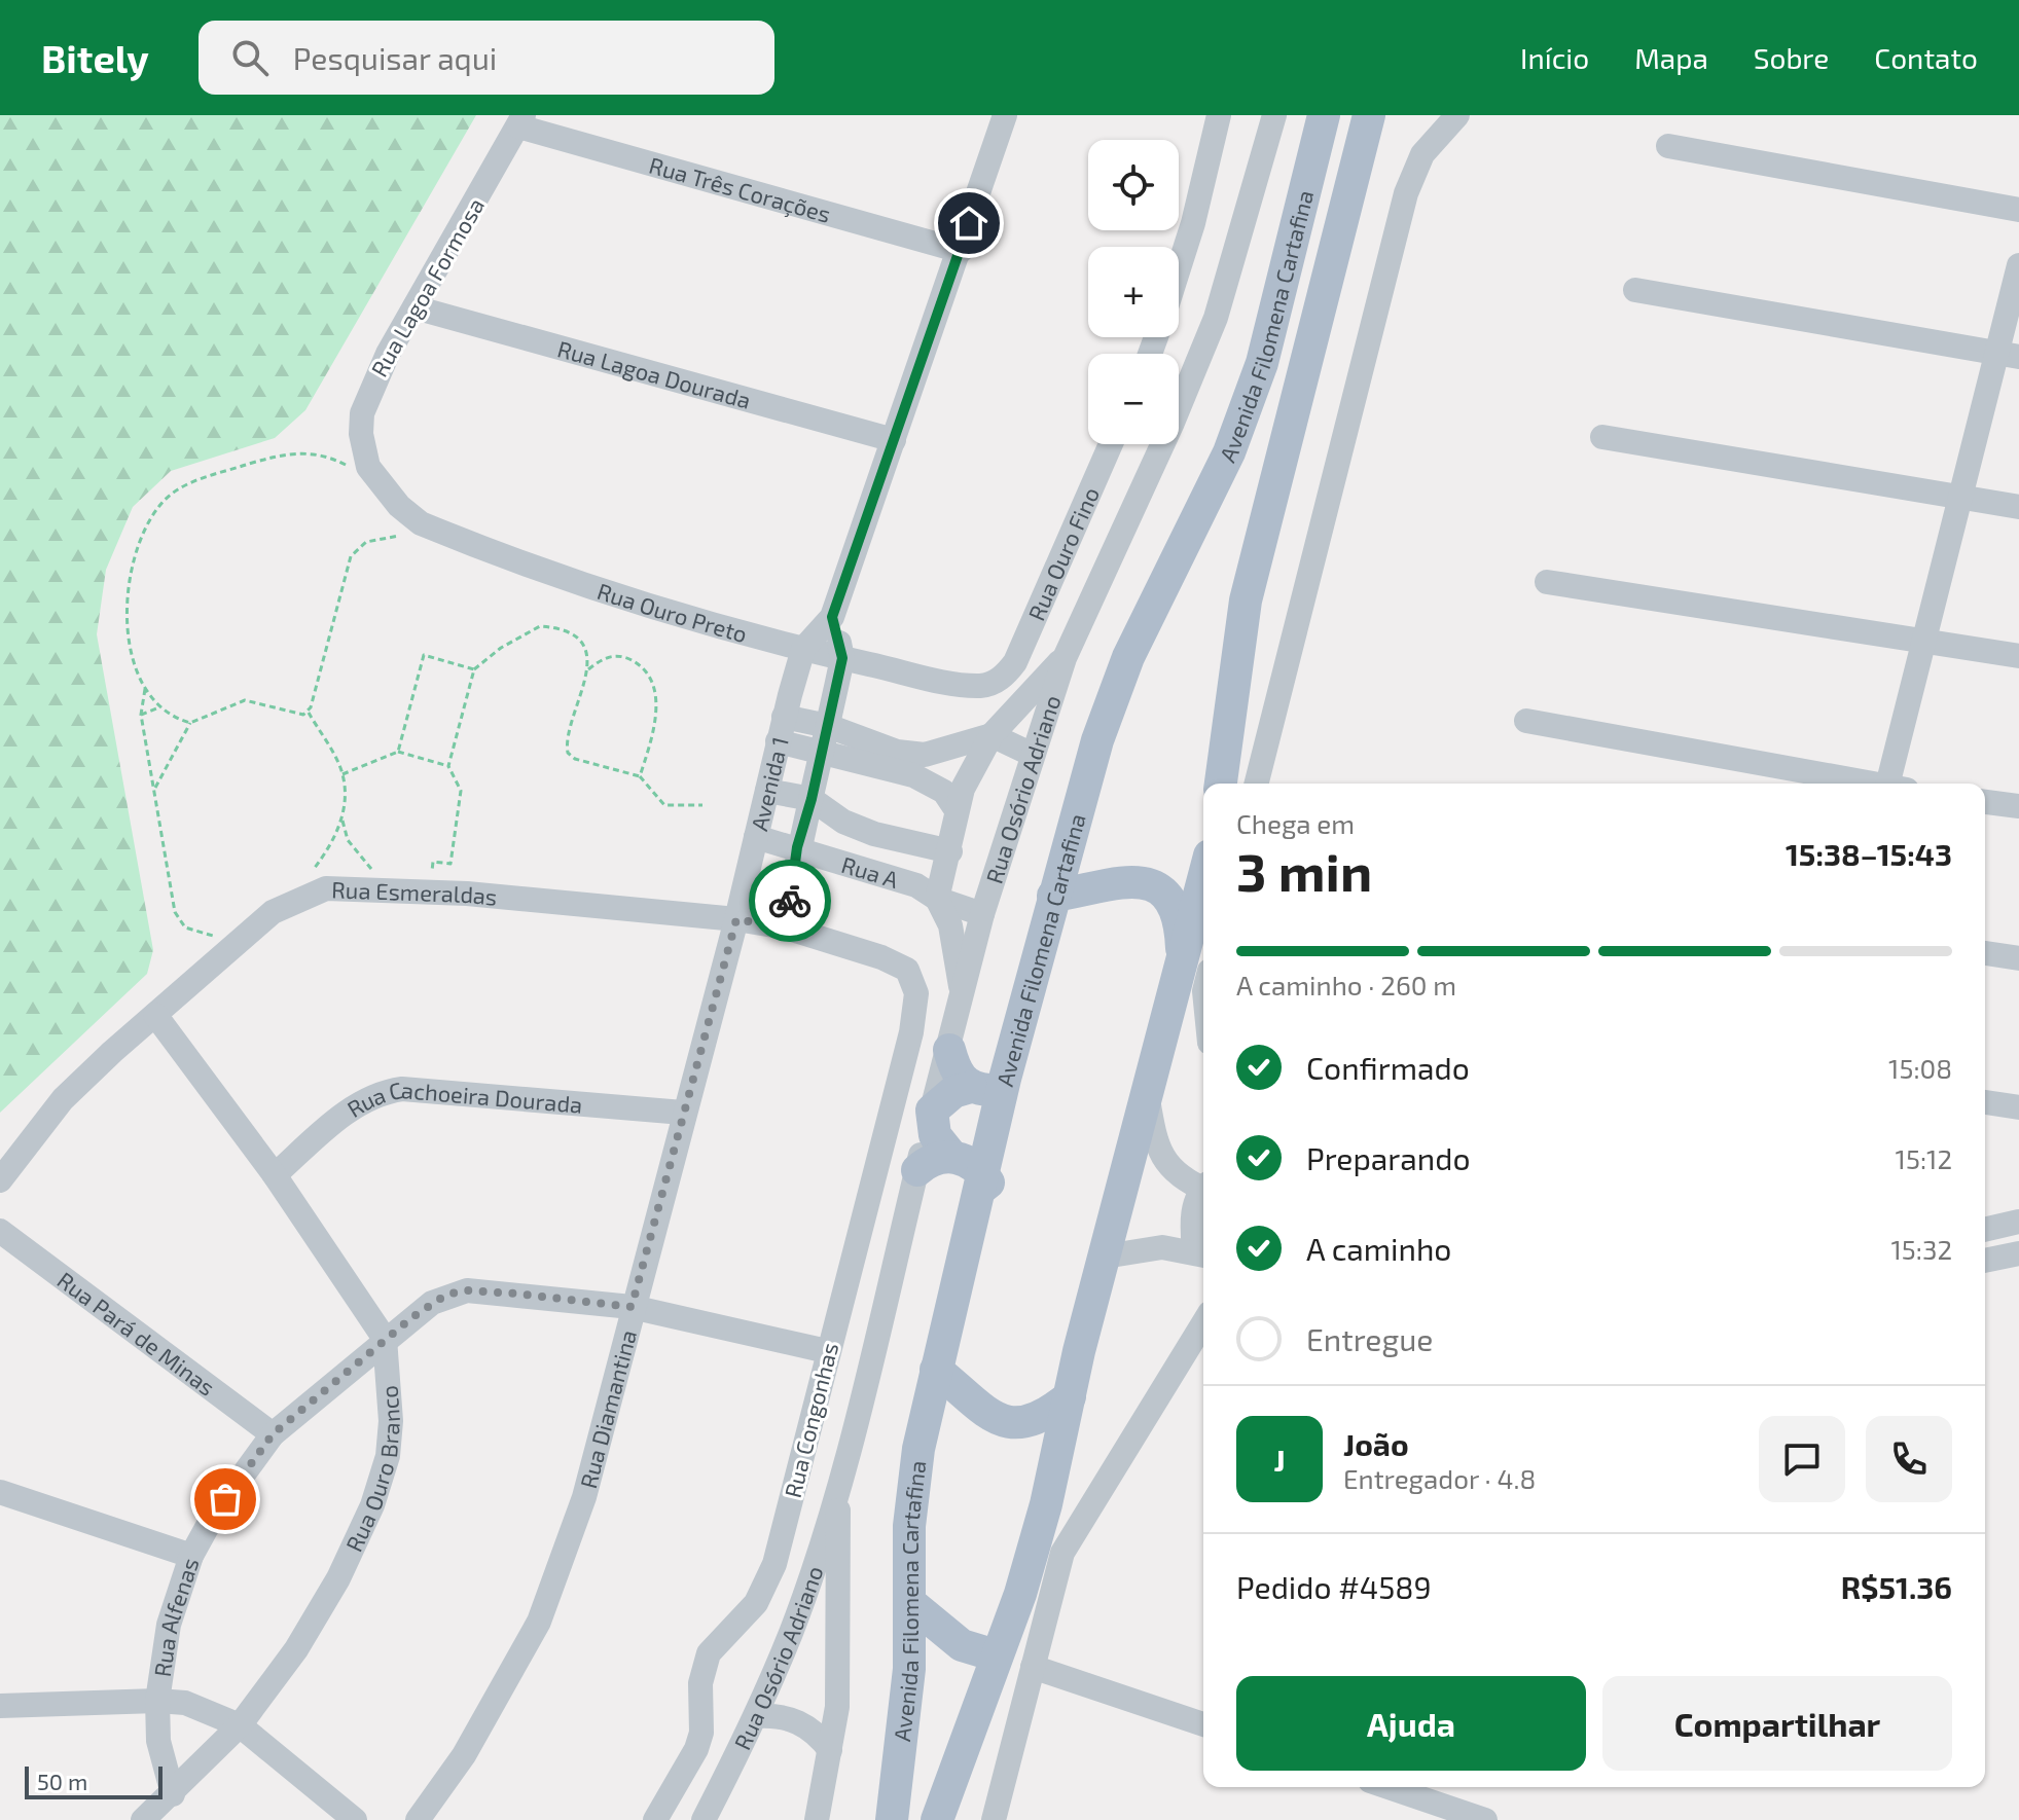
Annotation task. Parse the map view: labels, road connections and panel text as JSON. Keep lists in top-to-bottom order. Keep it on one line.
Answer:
{"streets":{"main road":["Avenida Filomena Cartafina"],"street":["Rua Três Corações","Rua Lagoa Formosa","Rua Lagoa Dourada","Rua Ouro Fino","Rua Ouro Preto","Avenida 1","Rua Osório Adriano","Rua A","Rua Esmeraldas","Rua Cachoeira Dourada","Rua Pará de Minas","Rua Diamantina","Rua Congonhas","Rua Ouro Branco","Rua Alfenas"]},"crossings":[["Rua Três Corações","Rua Lagoa Formosa"],["Rua Lagoa Formosa","Rua Lagoa Dourada"],["Rua Lagoa Formosa","Rua Ouro Preto"],["Rua Ouro Fino","Rua Ouro Preto"],["Rua Ouro Preto","Avenida 1"],["Avenida 1","Rua A"],["Avenida 1","Rua Esmeraldas"],["Avenida 1","Rua Diamantina"],["Rua Osório Adriano","Rua A"],["Rua Esmeraldas","Rua Diamantina"],["Rua Esmeraldas","Rua Congonhas"],["Rua Cachoeira Dourada","Rua Diamantina"],["Rua Pará de Minas","Rua Alfenas"],["Rua Diamantina","Rua Alfenas"],["Rua Congonhas","Rua Alfenas"],["Rua Ouro Branco","Rua Alfenas"]],"scale_bar":"50 m","page":{"header":"Bitely","search":"Pesquisar aqui","nav":["Início","Mapa","Sobre","Contato"],"map_buttons":["+","−"],"heading":["3 min","Chega em","15:38–15:43"],"panel":["João","Entregador · 4.8","Pedido #4589","R$51.36"],"bar":"A caminho · 260 m","list":[["Confirmado","15:08"],["Preparando","15:12"],["A caminho","15:32"],"Entregue"],"round":"J","buttons":["Ajuda","Compartilhar"],"scale":"50 m"}}
